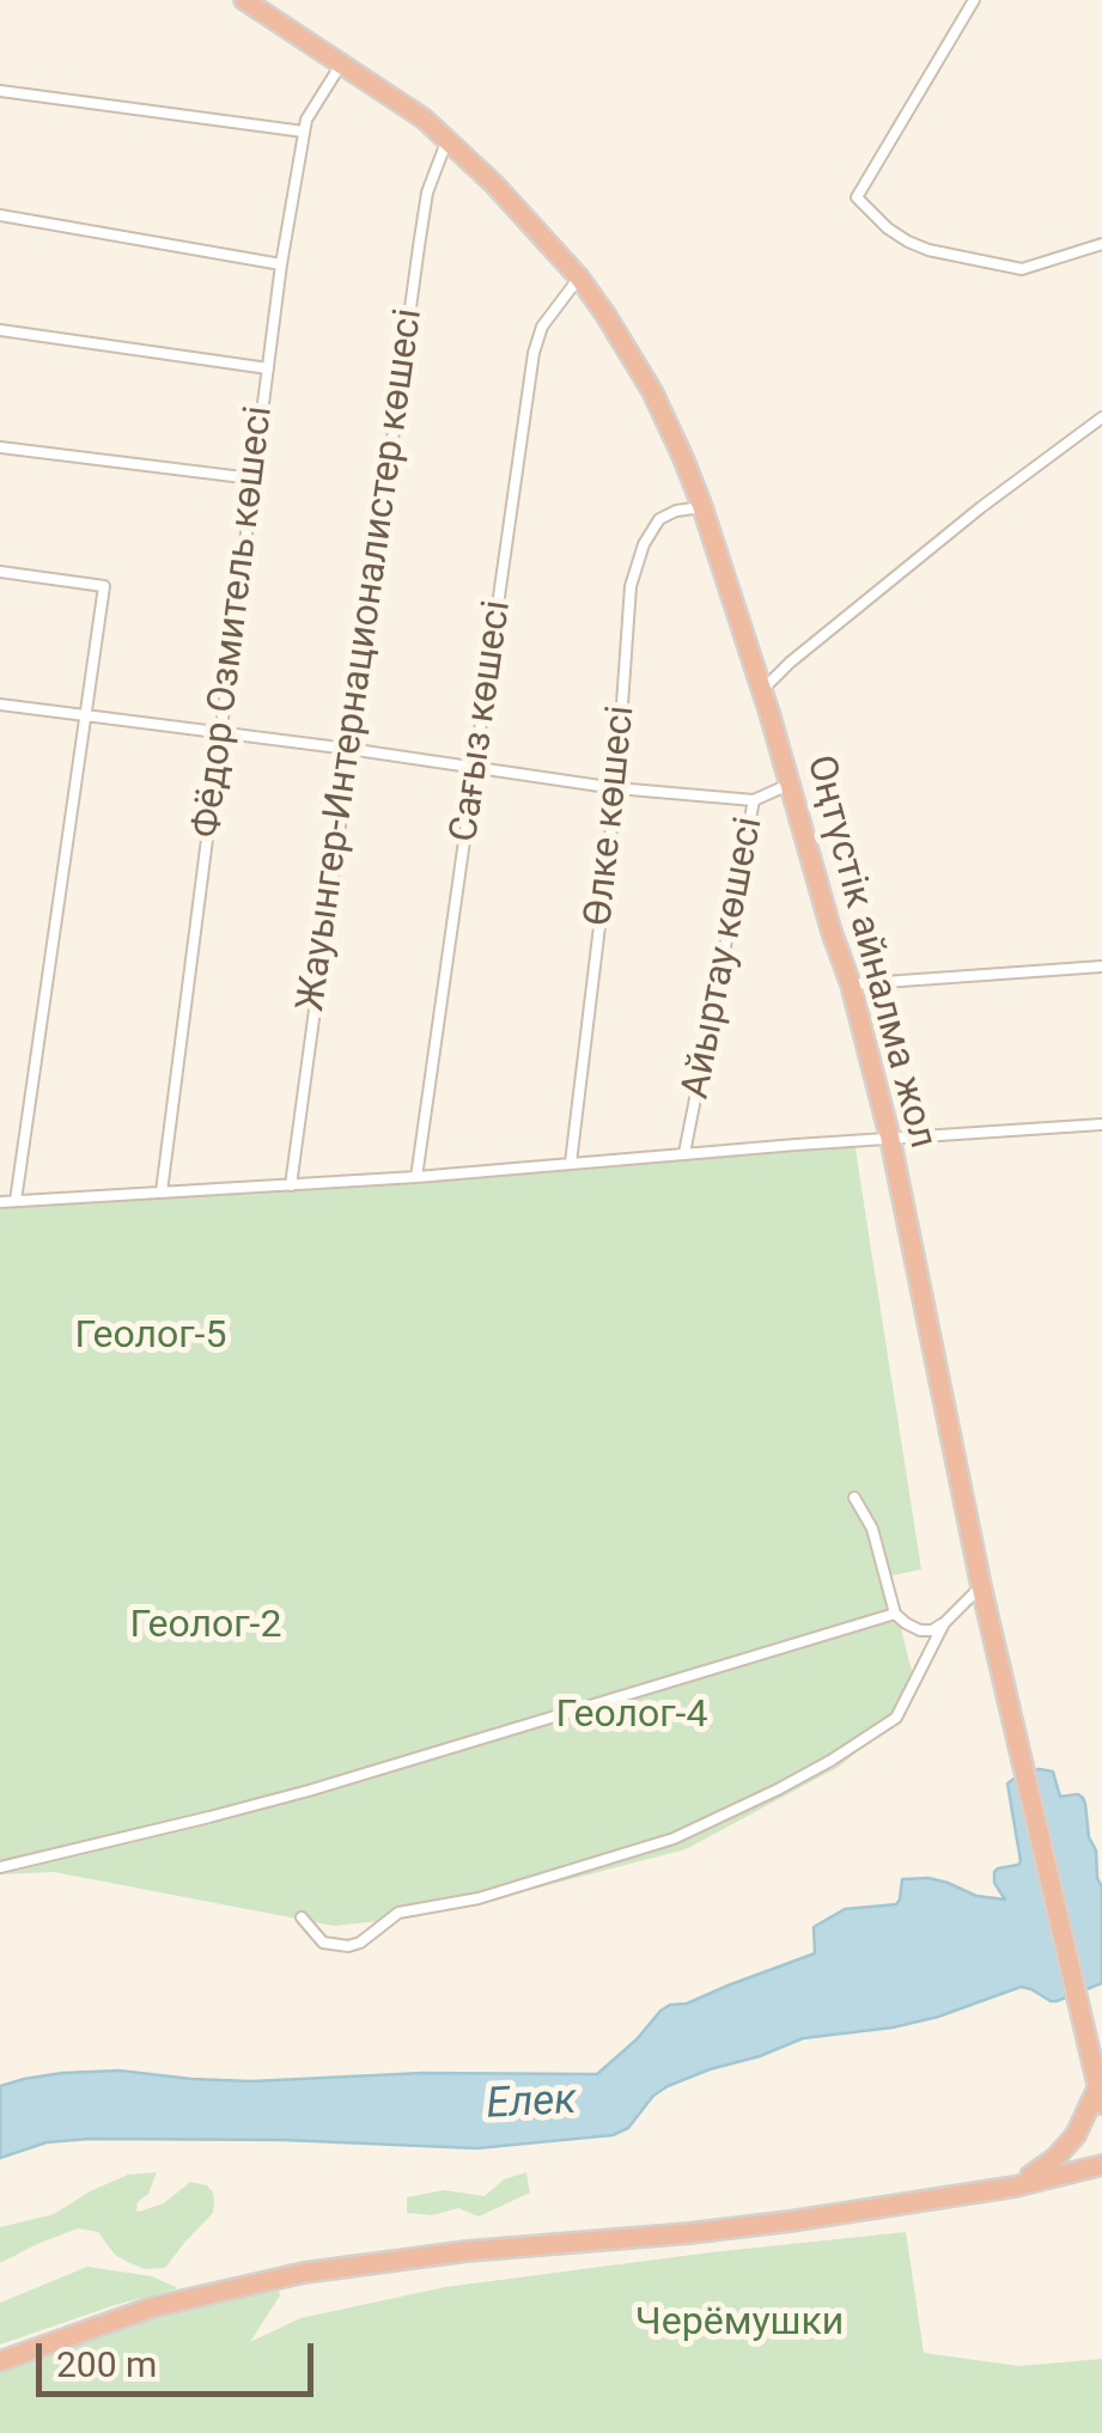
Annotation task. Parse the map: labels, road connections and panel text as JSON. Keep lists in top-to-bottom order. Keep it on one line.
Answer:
{"streets":{"highway":["Оңтүстік айналма жол"],"street":["Фёдор Озмитель көшесі","Жауынгер-Интернационалистер көшесі","Сағыз көшесі","Өлке көшесі","Айыртау көшесі"]},"crossings":[["Фёдор Озмитель көшесі","Оңтүстік айналма жол"],["Жауынгер-Интернационалистер көшесі","Оңтүстік айналма жол"],["Сағыз көшесі","Оңтүстік айналма жол"],["Өлке көшесі","Оңтүстік айналма жол"],["Оңтүстік айналма жол","Айыртау көшесі"]],"water":["Елек"],"parks":["Геолог-5","Геолог-2","Геолог-4","Черёмушки"],"scale_bar":"200 m"}
